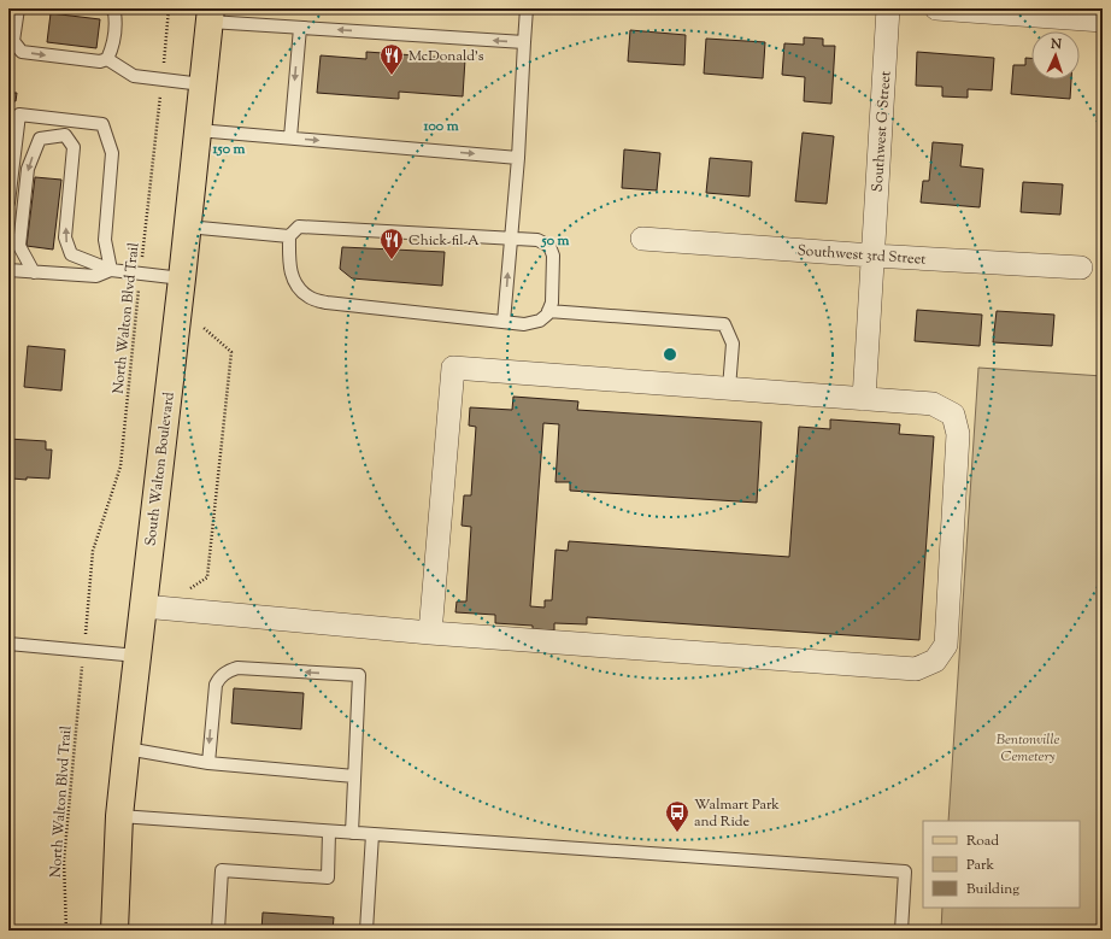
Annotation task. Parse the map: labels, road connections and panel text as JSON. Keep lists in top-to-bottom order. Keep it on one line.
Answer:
{"streets":{"main road":["South Walton Boulevard"],"street":["Southwest G Street","Southwest 3rd Street"],"path":["North Walton Blvd Trail"]},"crossings":[["Southwest G Street","Southwest 3rd Street"]],"parks":["Bentonville Cemetery"],"places":{"restaurant":["McDonald's","Chick-fil-A"],"bus stop":["Walmart Park and Ride"]},"legend":["Road","Park","Building"],"north":"top","rings":["100 m","150 m","50 m"]}
